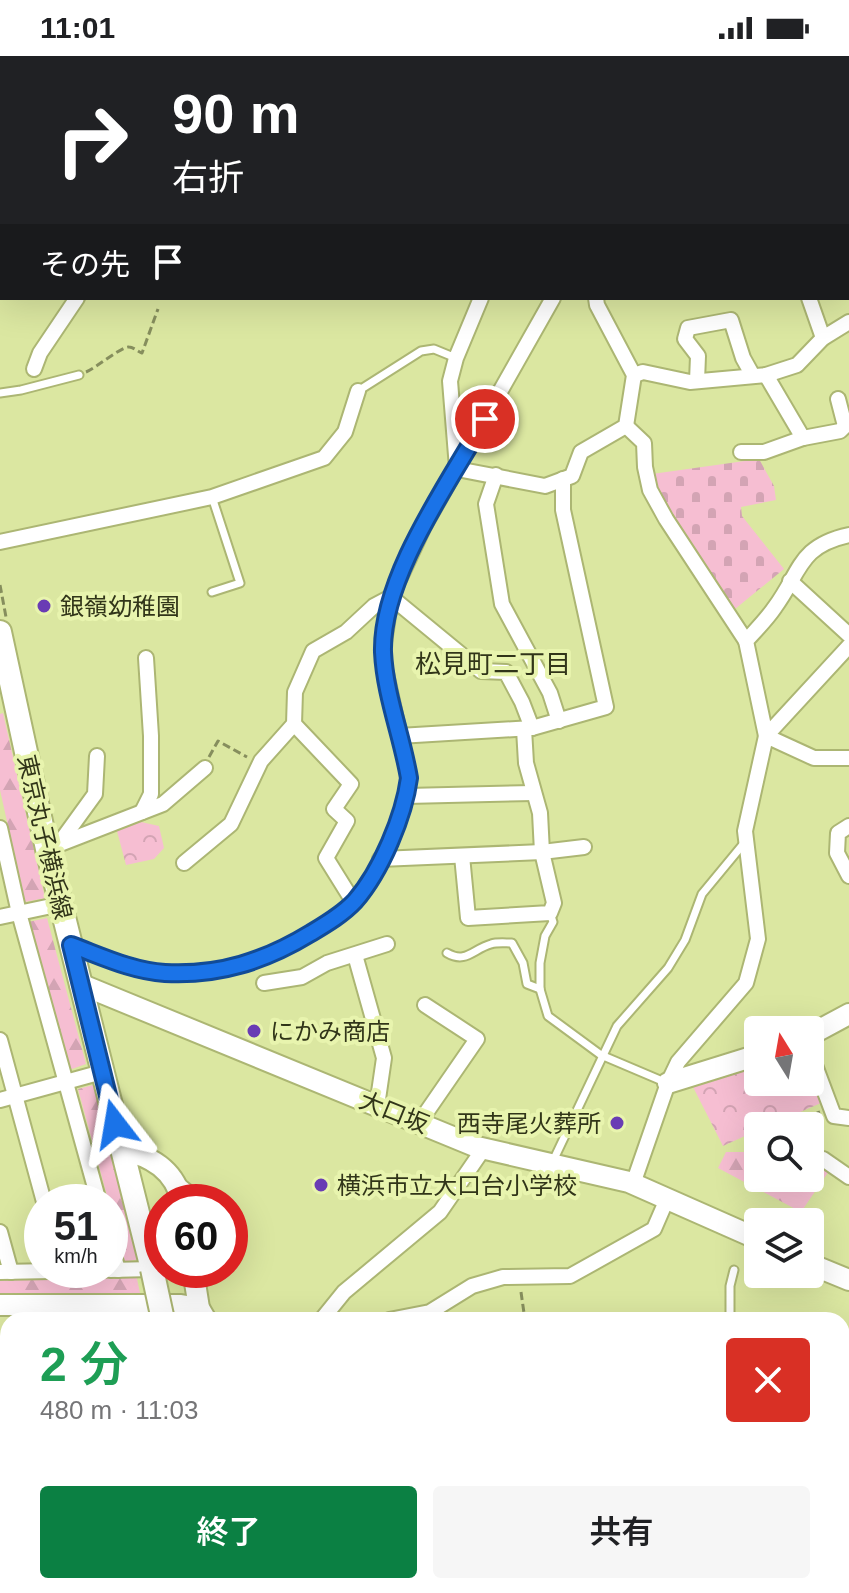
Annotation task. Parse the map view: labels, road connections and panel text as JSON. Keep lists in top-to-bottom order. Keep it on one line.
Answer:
{"streets":{"main road":["東京丸子横浜線"],"street":["大口坂"]},"crossings":[["東京丸子横浜線","大口坂"]],"districts":["松見町二丁目"],"places":["銀嶺幼稚園","にかみ商店","西寺尾火葬所","横浜市立大口台小学校"],"north":"top","page":{"status":"11:01","turn":["90 m","右折"],"then":"その先","speed":"51 km/h","limit":"60","heading":["2 分","480 m · 11:03"],"buttons":["終了","共有"]}}
